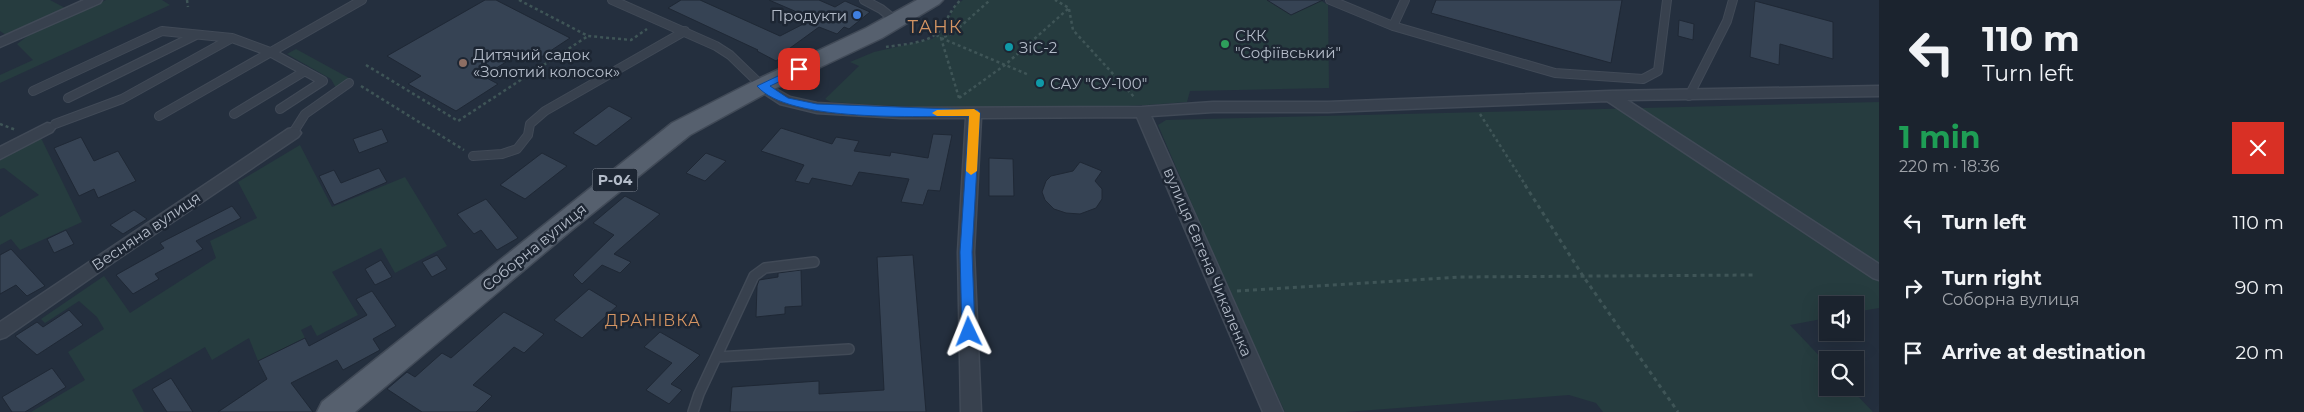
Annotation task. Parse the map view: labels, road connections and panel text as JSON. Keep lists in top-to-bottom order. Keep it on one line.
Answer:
{"streets":{"main road":["Р-04","Соборна вулиця"],"street":["Весняна вулиця","вулиця Євгена Чикаленка"]},"districts":["ТАНК","ДРАНІВКА"],"places":["Продукти","СКК \"Софіївський\"","ЗіС-2","Дитячий садок «Золотий колосок»","САУ \"СУ-100\""],"page":{"turn":["110 m","Turn left"],"heading":["1 min","220 m · 18:36"],"list":[{"name":"Turn left","value":"110 m"},{"name":"Turn right","note":"Соборна вулиця","value":"90 m"},{"name":"Arrive at destination","value":"20 m"}]}}
